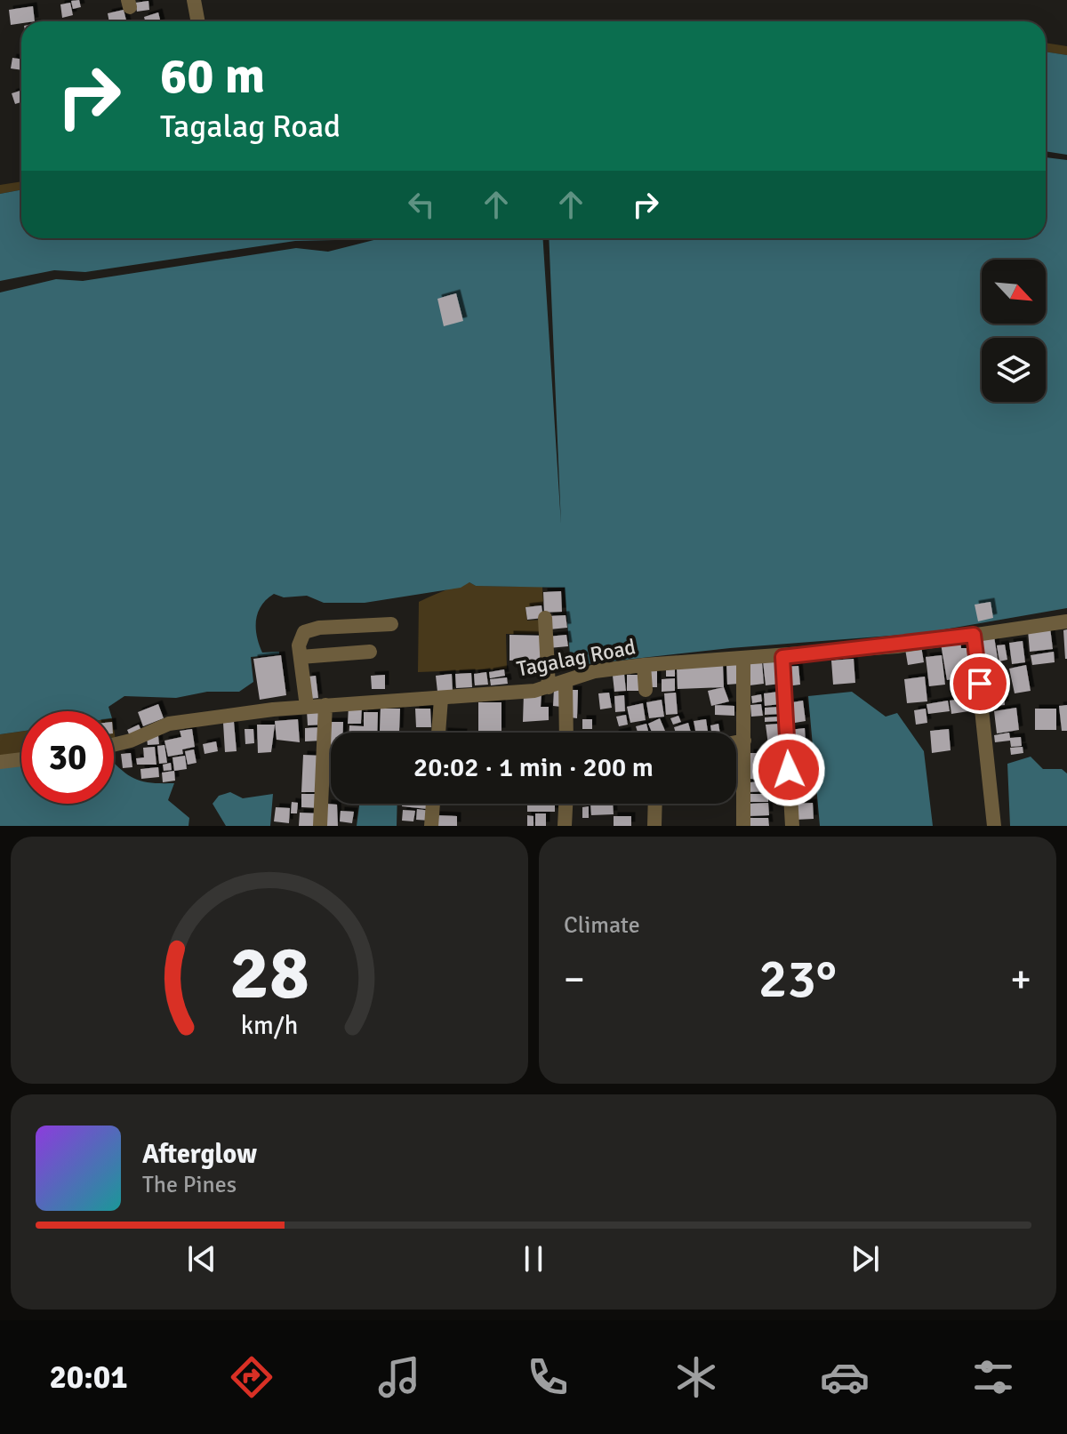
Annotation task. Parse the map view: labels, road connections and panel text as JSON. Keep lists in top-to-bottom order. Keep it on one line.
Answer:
{"streets":{"street":["Tagalag Road"]},"north":"bottom right","page":{"turn":["60 m","Tagalag Road"],"limit":"30","trip":"20:02 · 1 min · 200 m","tile":"Climate","heat":["−","23°","+"],"song":["Afterglow","The Pines"],"tabs":"20:01","gauge":["28","km/h"]}}
